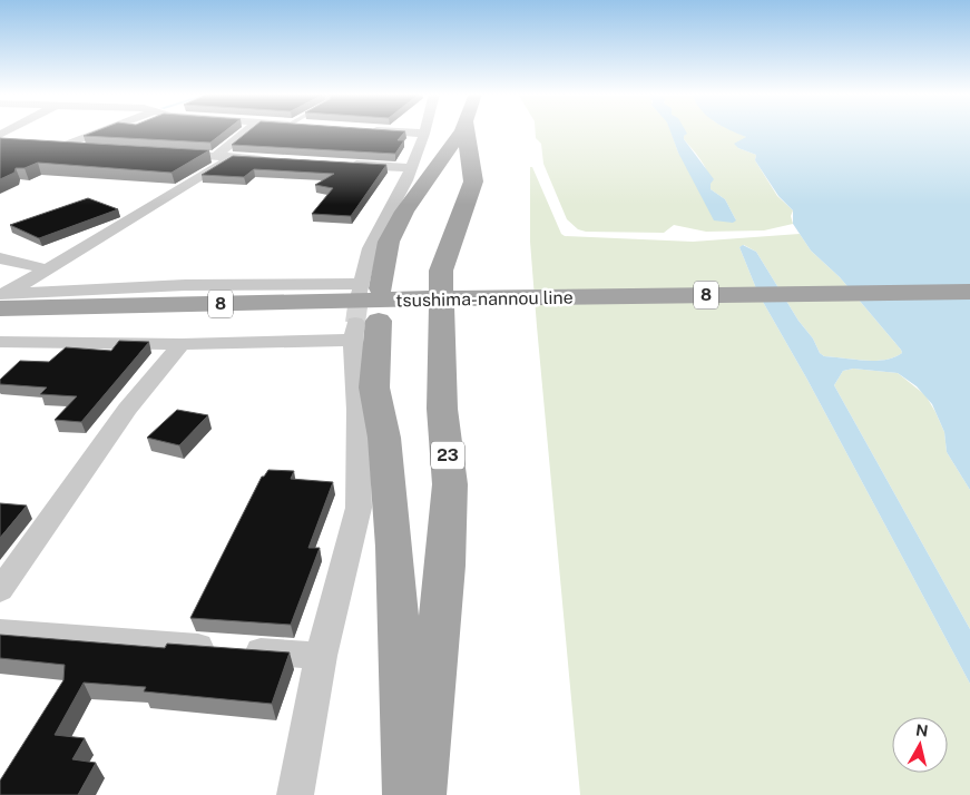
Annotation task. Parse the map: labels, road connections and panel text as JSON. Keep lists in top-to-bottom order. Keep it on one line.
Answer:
{"streets":{"main road":["8","tsushima-nannou line","23"]},"crossings":[["tsushima-nannou line","23"]],"north":"top"}
